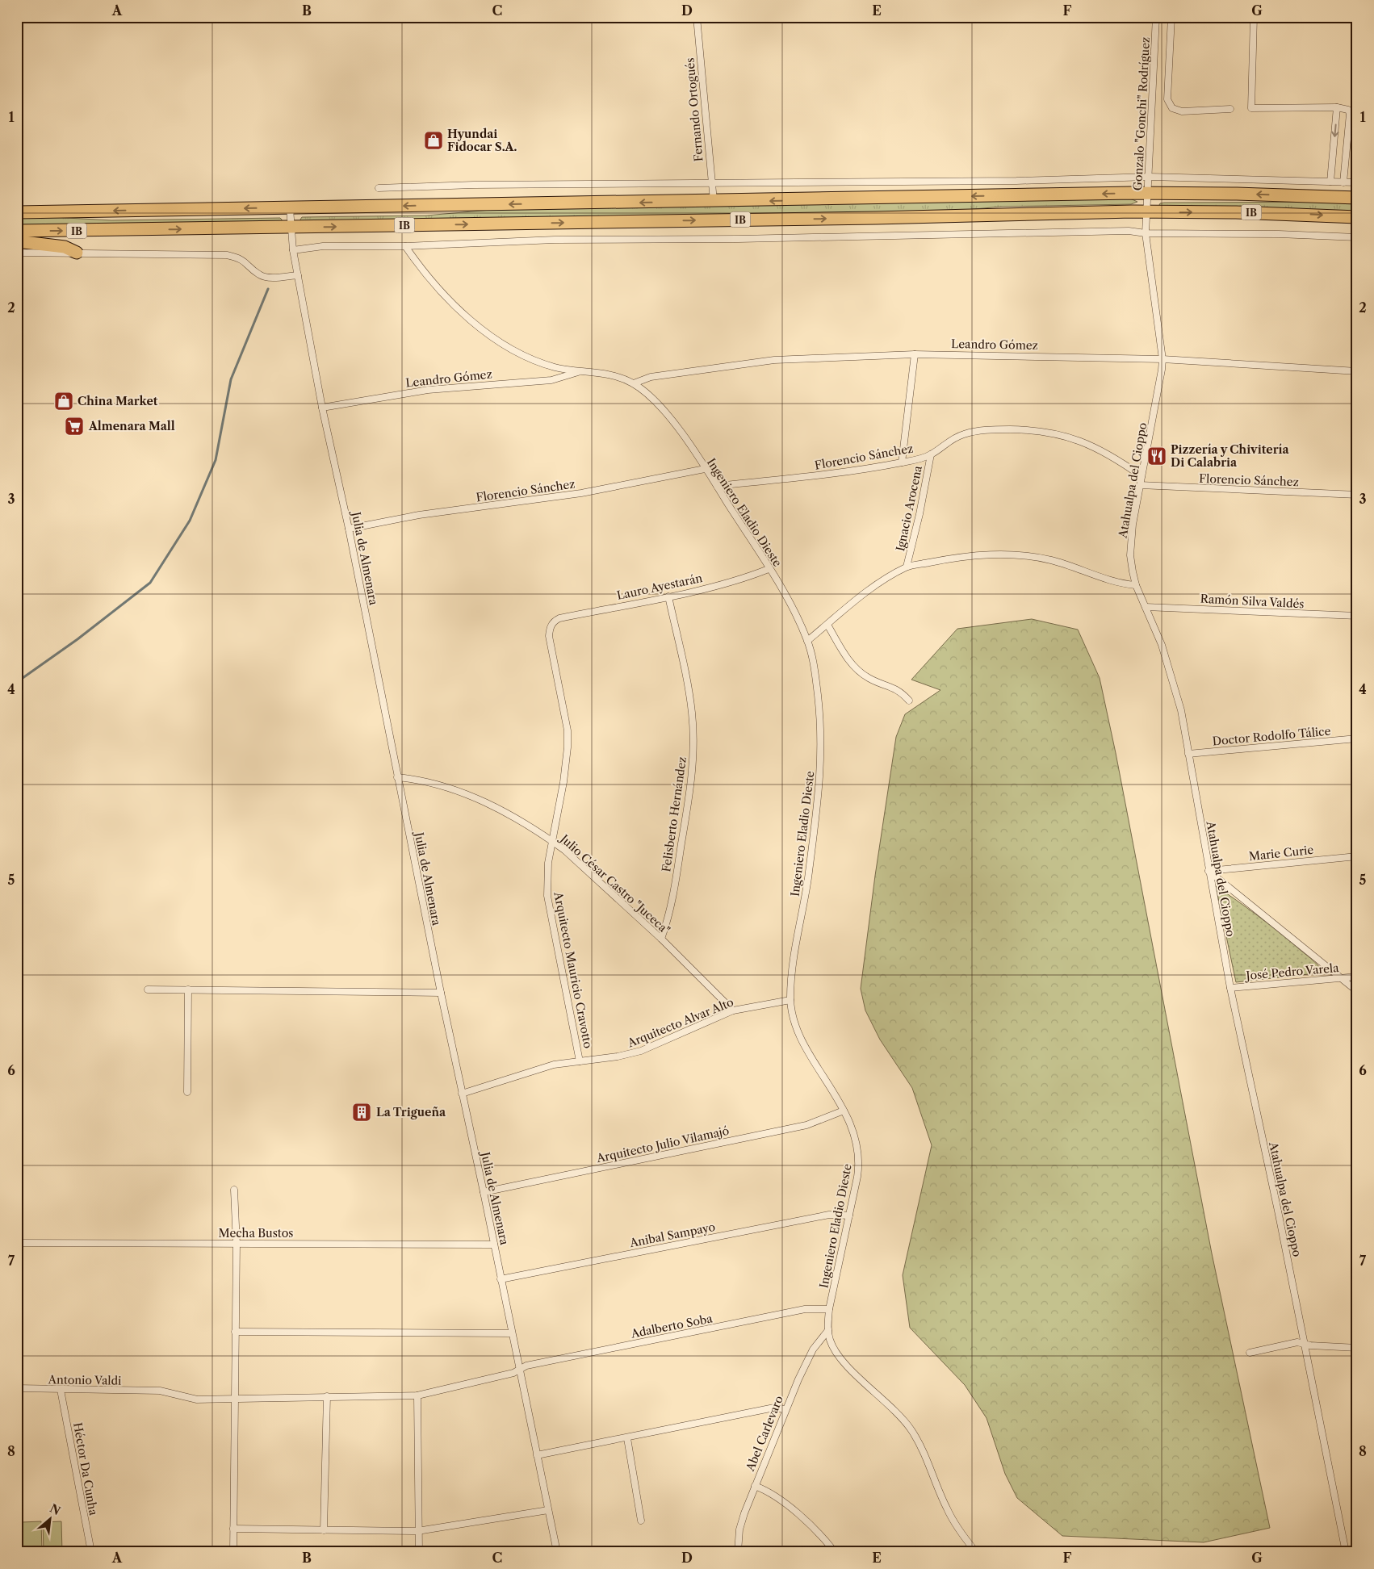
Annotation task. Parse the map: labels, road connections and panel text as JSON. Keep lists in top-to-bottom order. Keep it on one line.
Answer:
{"streets":{"highway":["IB"],"street":["Fernando Ortogués","Gonzalo \"Gonchi\" Rodríguez","Leandro Gómez","Florencio Sánchez","Atahualpa del Cioppo","Ignacio Arocena","Ingeniero Eladio Dieste","Julia de Almenara","Lauro Ayestarán","Ramón Silva Valdés","Doctor Rodolfo Tálice","Felisberto Hernández","Marie Curie","Julio César Castro \"Juceca\"","Arquitecto Mauricio Cravotto","José Pedro Varela","Arquitecto Alvar Alto","Arquitecto Julio Vilamajó","Mecha Bustos","Anibal Sampayo","Adalberto Soba","Antonio Valdi","Abel Carlevaro","Héctor Da Cunha"]},"crossings":[["Fernando Ortogués","IB"],["Gonzalo \"Gonchi\" Rodríguez","IB"],["Gonzalo \"Gonchi\" Rodríguez","Atahualpa del Cioppo"],["IB","Atahualpa del Cioppo"],["IB","Julia de Almenara"],["Leandro Gómez","Atahualpa del Cioppo"],["Leandro Gómez","Ignacio Arocena"],["Leandro Gómez","Ingeniero Eladio Dieste"],["Leandro Gómez","Julia de Almenara"],["Florencio Sánchez","Atahualpa del Cioppo"],["Florencio Sánchez","Ignacio Arocena"],["Florencio Sánchez","Ingeniero Eladio Dieste"],["Florencio Sánchez","Julia de Almenara"],["Atahualpa del Cioppo","Ramón Silva Valdés"],["Atahualpa del Cioppo","Doctor Rodolfo Tálice"],["Atahualpa del Cioppo","Marie Curie"],["Atahualpa del Cioppo","José Pedro Varela"],["Ingeniero Eladio Dieste","Lauro Ayestarán"],["Ingeniero Eladio Dieste","Arquitecto Alvar Alto"],["Ingeniero Eladio Dieste","Arquitecto Julio Vilamajó"],["Ingeniero Eladio Dieste","Anibal Sampayo"],["Ingeniero Eladio Dieste","Adalberto Soba"],["Ingeniero Eladio Dieste","Abel Carlevaro"],["Julia de Almenara","Julio César Castro \"Juceca\""],["Julia de Almenara","Arquitecto Alvar Alto"],["Julia de Almenara","Arquitecto Julio Vilamajó"],["Julia de Almenara","Mecha Bustos"],["Julia de Almenara","Anibal Sampayo"],["Julia de Almenara","Adalberto Soba"],["Lauro Ayestarán","Felisberto Hernández"],["Lauro Ayestarán","Arquitecto Mauricio Cravotto"],["Felisberto Hernández","Julio César Castro \"Juceca\""],["Julio César Castro \"Juceca\"","Arquitecto Mauricio Cravotto"],["Julio César Castro \"Juceca\"","Arquitecto Alvar Alto"],["Arquitecto Mauricio Cravotto","Arquitecto Alvar Alto"],["Adalberto Soba","Antonio Valdi"],["Antonio Valdi","Héctor Da Cunha"]],"places":{"shop":["Hyundai Fidocar S.A.","China Market"],"supermarket":["Almenara Mall"],"restaurant":["Pizzería y Chivitería Di Calabria"],"building":["La Trigueña"]},"north":"top right","grid":{"columns":["A","B","C","D","E","F","G"],"rows":["1","2","3","4","5","6","7","8"]}}
